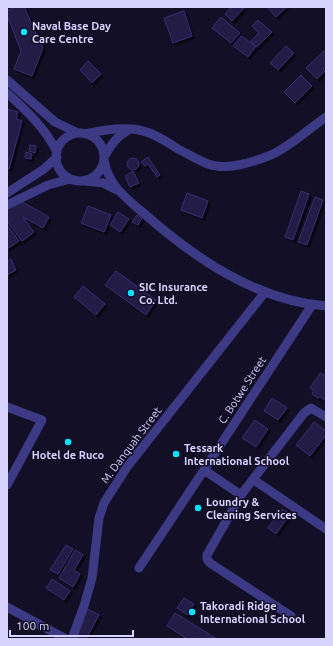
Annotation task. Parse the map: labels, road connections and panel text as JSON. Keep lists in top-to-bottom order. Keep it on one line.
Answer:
{"streets":{"street":["C. Botwe Street","M. Danquah Street"]},"places":["Naval Base Day Care Centre","SIC Insurance Co. Ltd.","Hotel de Ruco","Tessark International School","Loundry & Cleaning Services","Takoradi Ridge International School"],"scale_bar":"100 m"}
